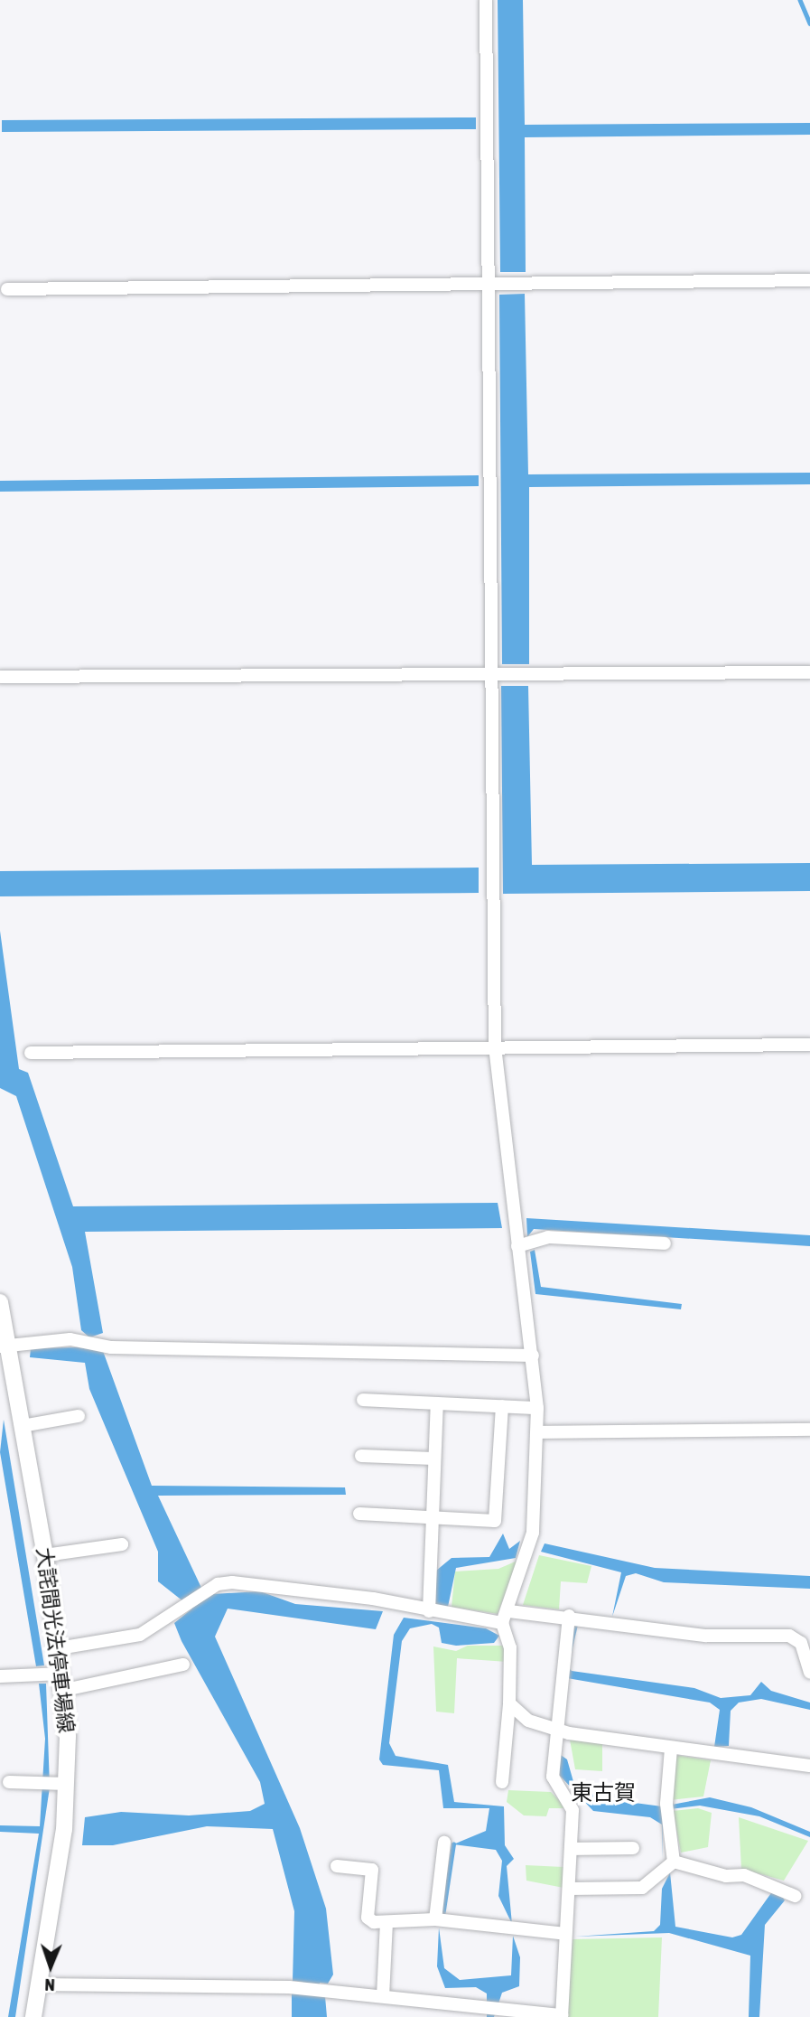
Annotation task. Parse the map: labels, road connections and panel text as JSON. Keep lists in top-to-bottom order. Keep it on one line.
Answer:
{"streets":{"main road":["大詫間光法停車場線"]},"districts":["東古賀"],"north":"bottom"}
